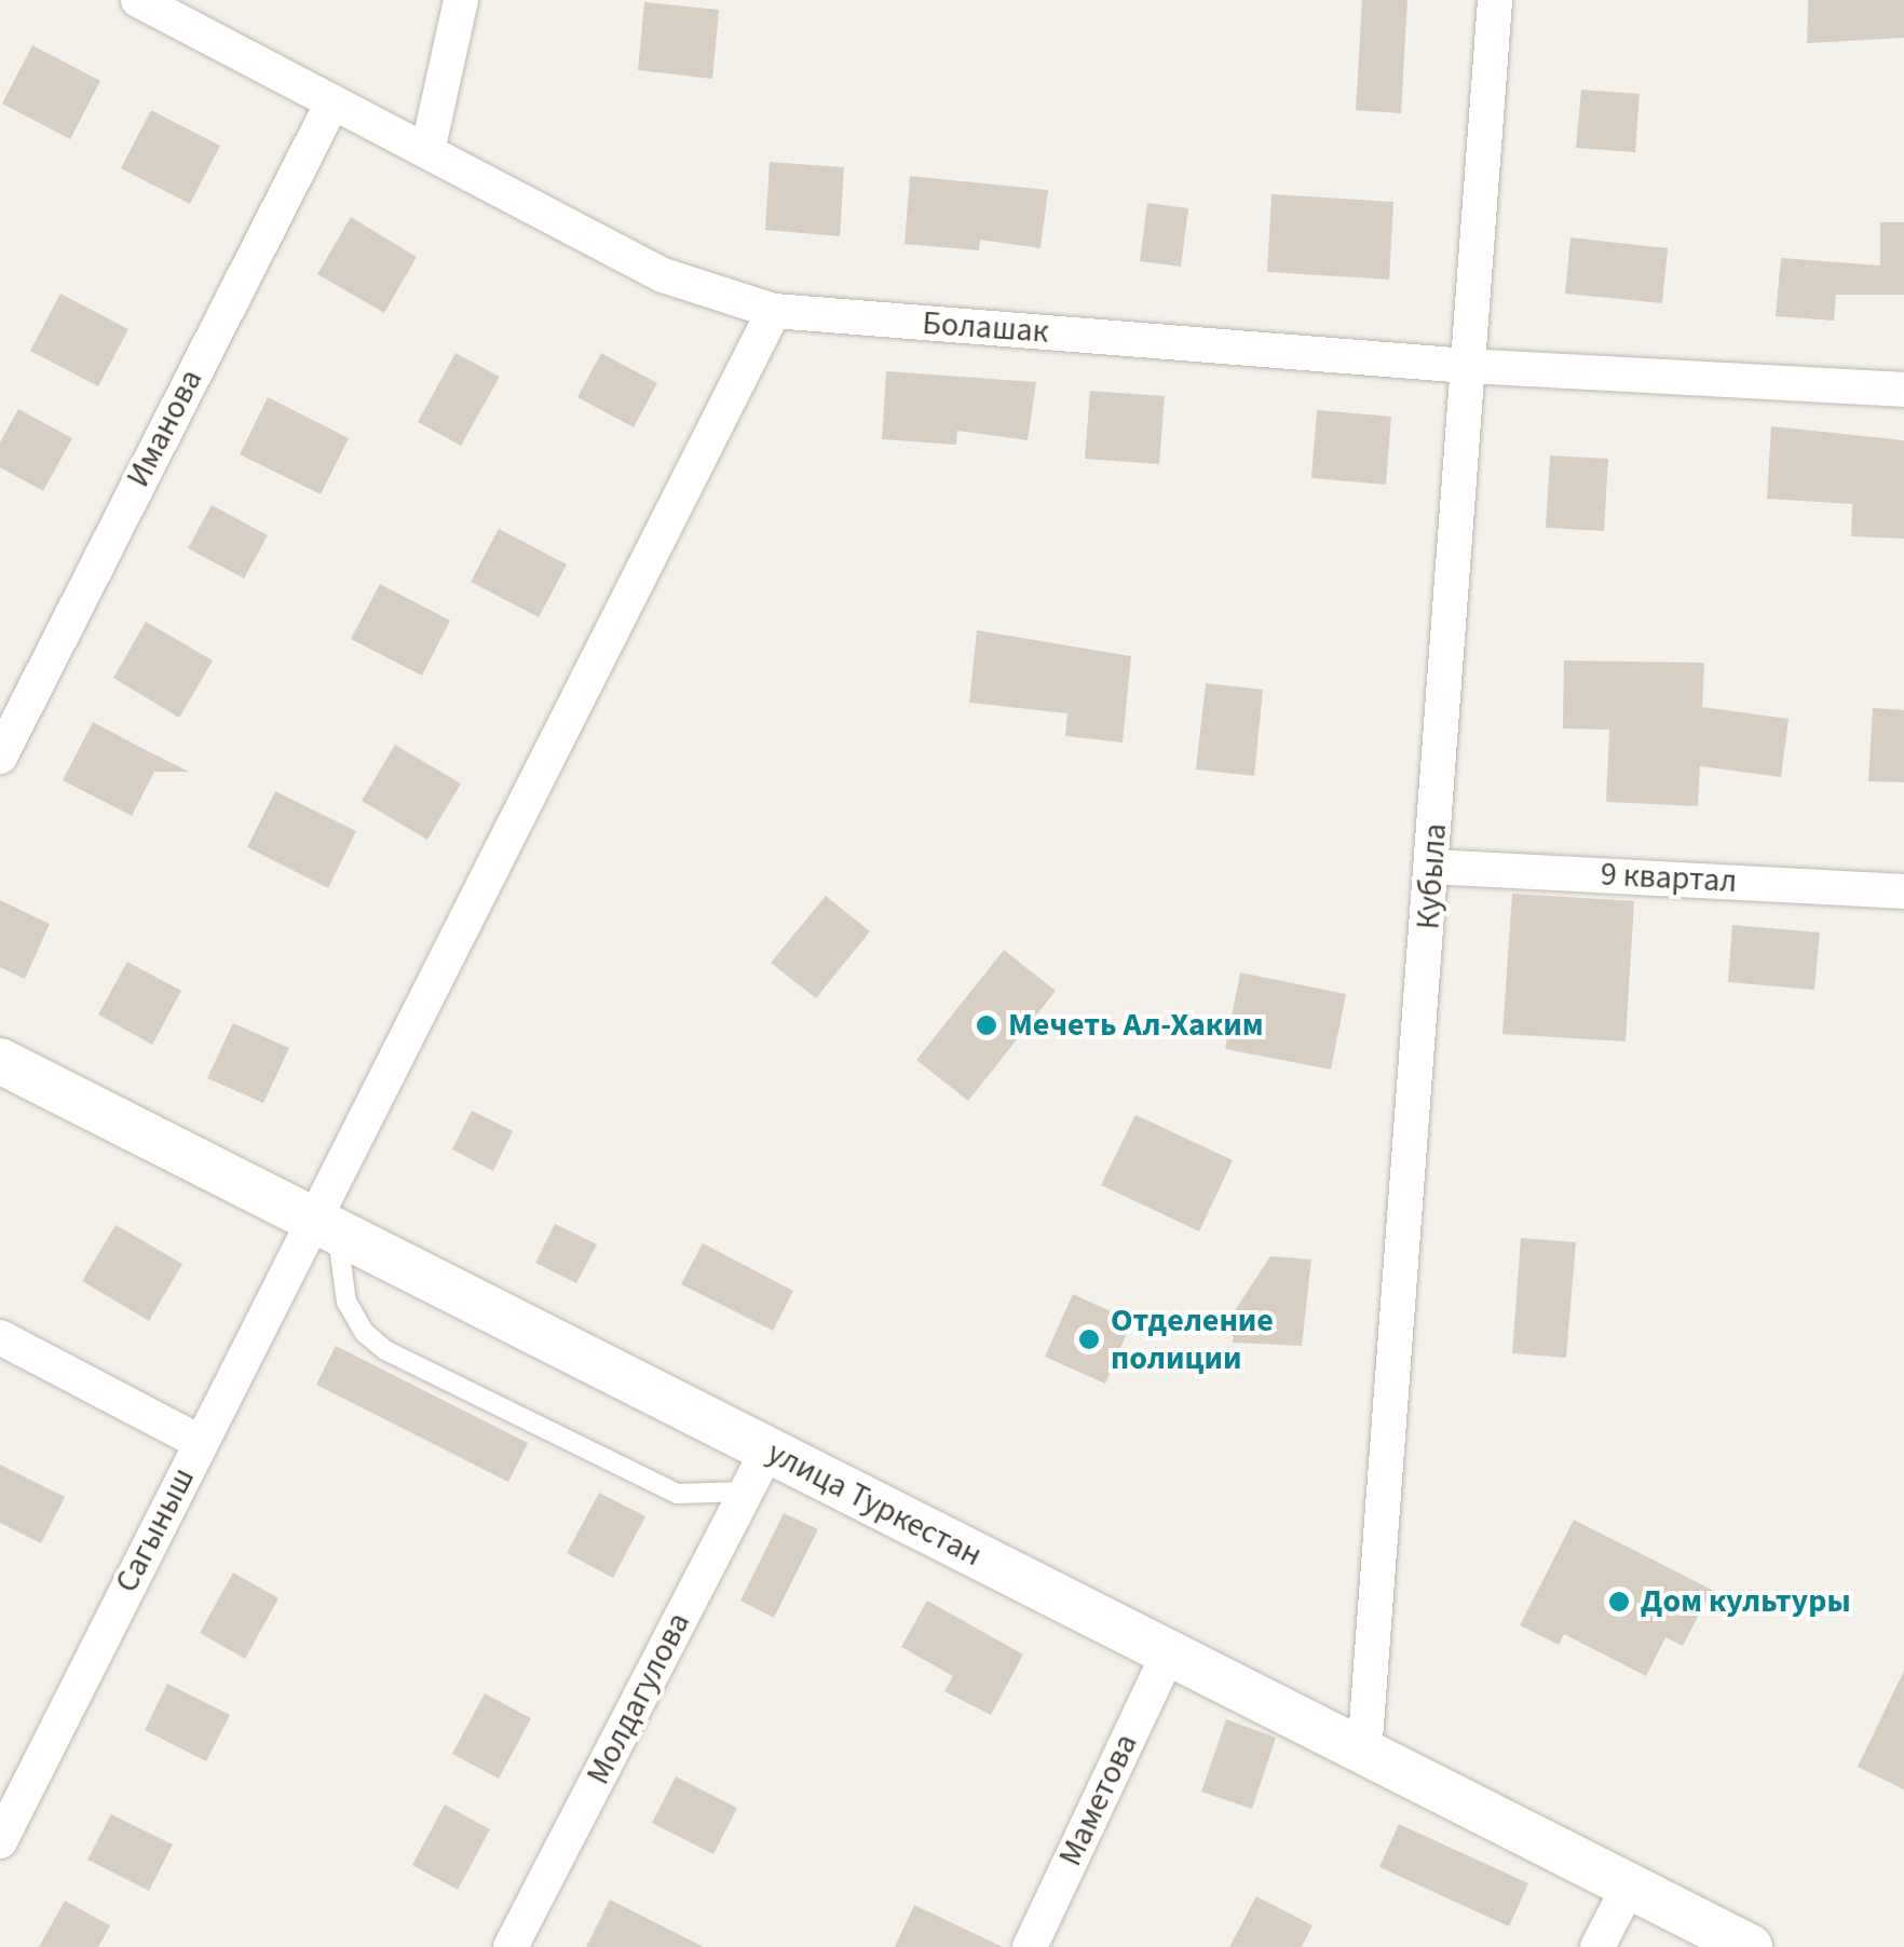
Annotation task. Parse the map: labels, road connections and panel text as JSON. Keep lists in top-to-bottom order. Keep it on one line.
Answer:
{"streets":{"street":["Болашак","Иманова","Кубыла","9 квартал","улица Туркестан","Сагыныш","Молдагулова","Маметова"]},"crossings":[["Болашак","Иманова"],["Болашак","Кубыла"],["Болашак","Сагыныш"],["Кубыла","9 квартал"],["Кубыла","улица Туркестан"],["улица Туркестан","Сагыныш"],["улица Туркестан","Молдагулова"],["улица Туркестан","Маметова"]],"places":["Мечеть Ал-Хаким","Отделение полиции","Дом культуры"]}
